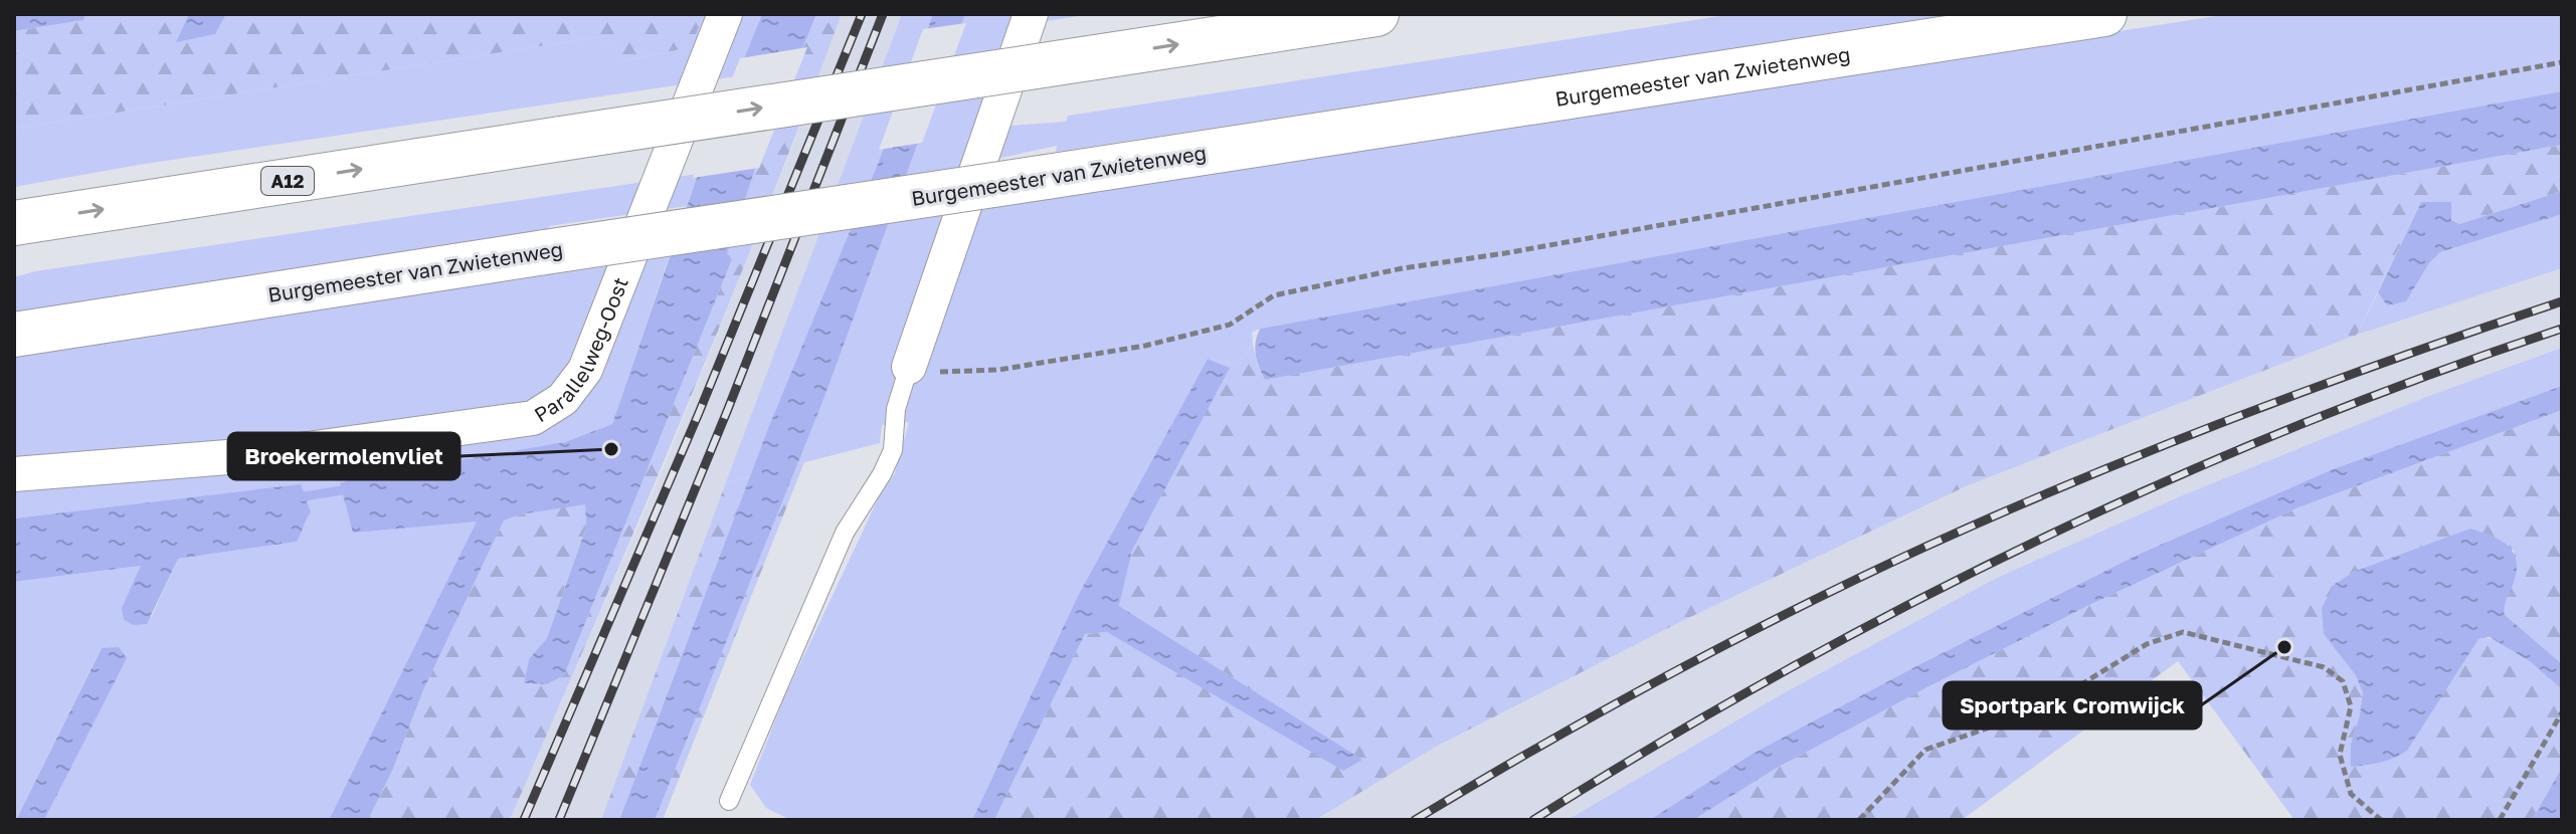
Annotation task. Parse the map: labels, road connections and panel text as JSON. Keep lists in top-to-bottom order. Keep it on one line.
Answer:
{"streets":{"main road":["Burgemeester van Zwietenweg","A12"],"street":["Parallelweg-Oost"]},"places":["Broekermolenvliet","Sportpark Cromwijck"]}
